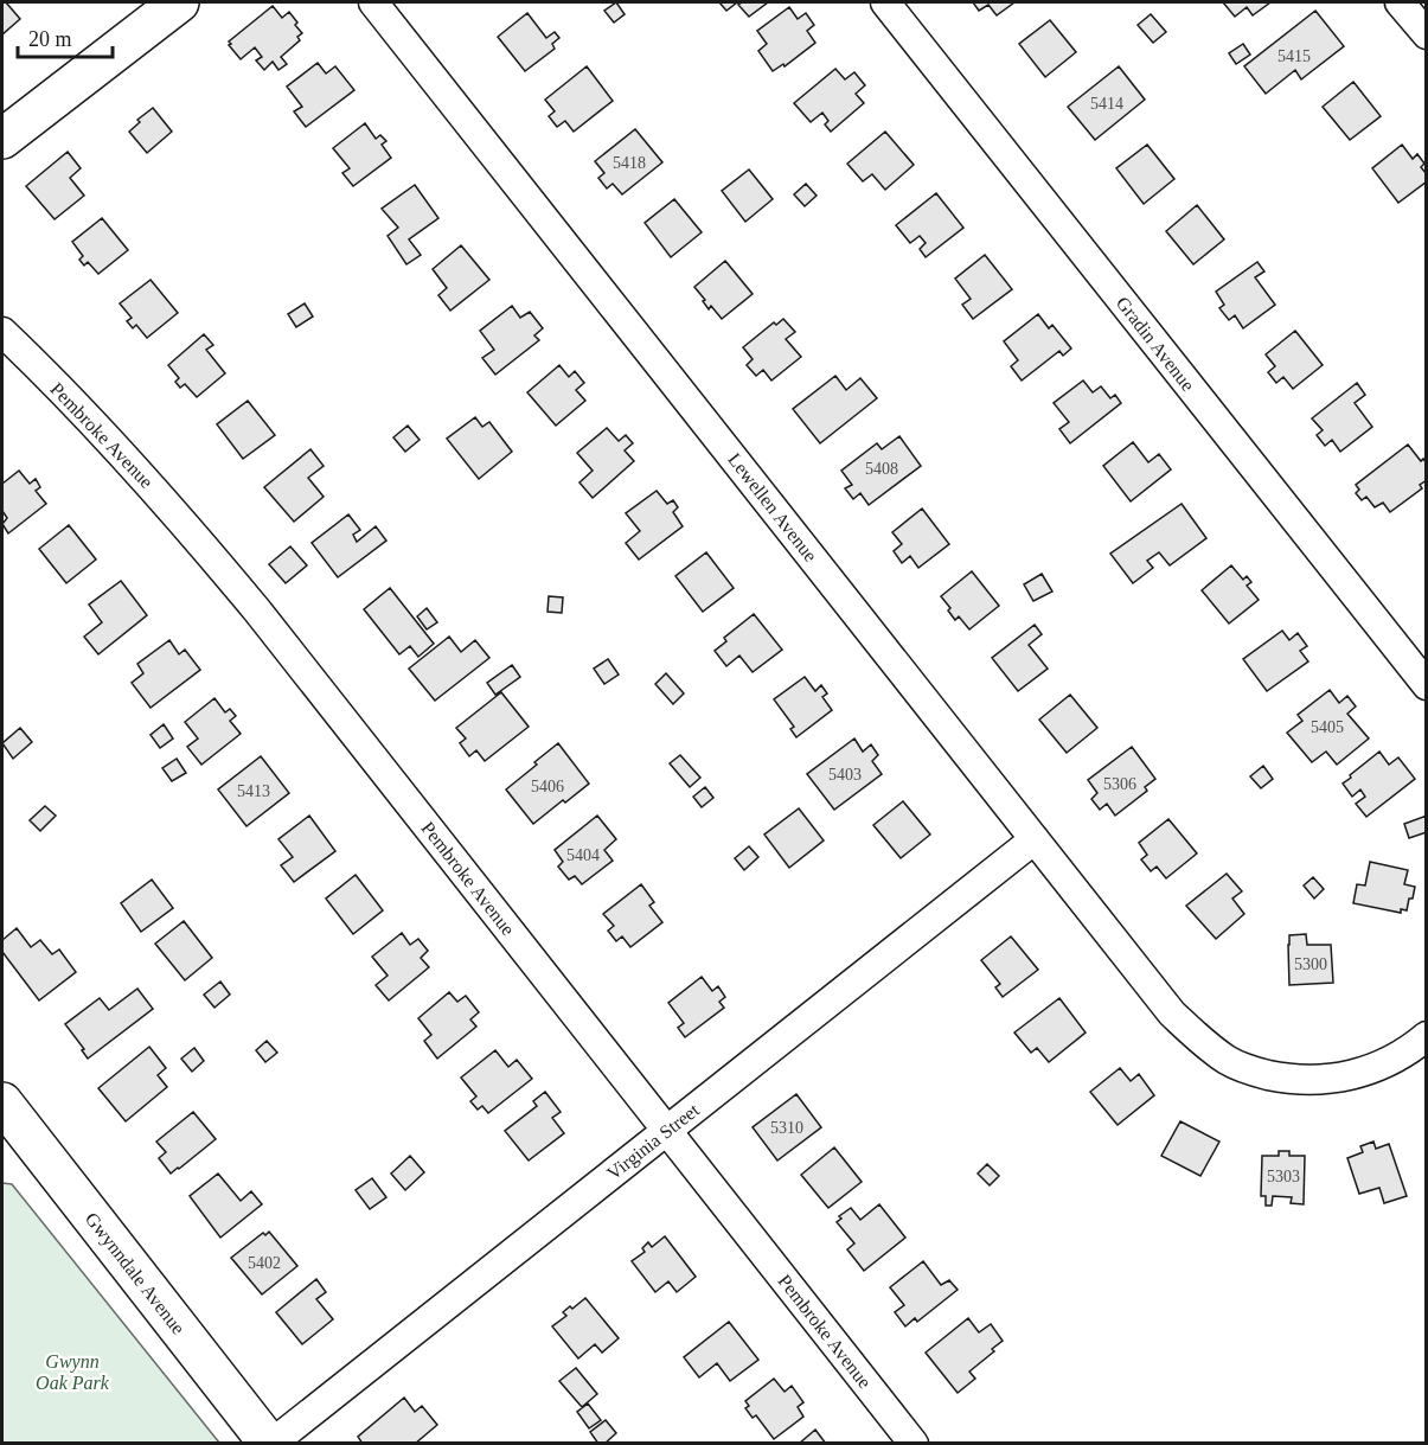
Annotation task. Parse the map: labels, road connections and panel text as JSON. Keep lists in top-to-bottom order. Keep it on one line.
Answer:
{"streets":{"street":["Gradin Avenue","Pembroke Avenue","Lewellen Avenue","Virginia Street","Gwynndale Avenue"]},"crossings":[["Pembroke Avenue","Virginia Street"],["Lewellen Avenue","Virginia Street"],["Virginia Street","Gwynndale Avenue"]],"parks":["Gwynn Oak Park"],"house_numbers":["5415","5414","5418","5408","5405","5403","5306","5406","5413","5404","5300","5310","5303","5402"],"scale_bar":"20 m"}
